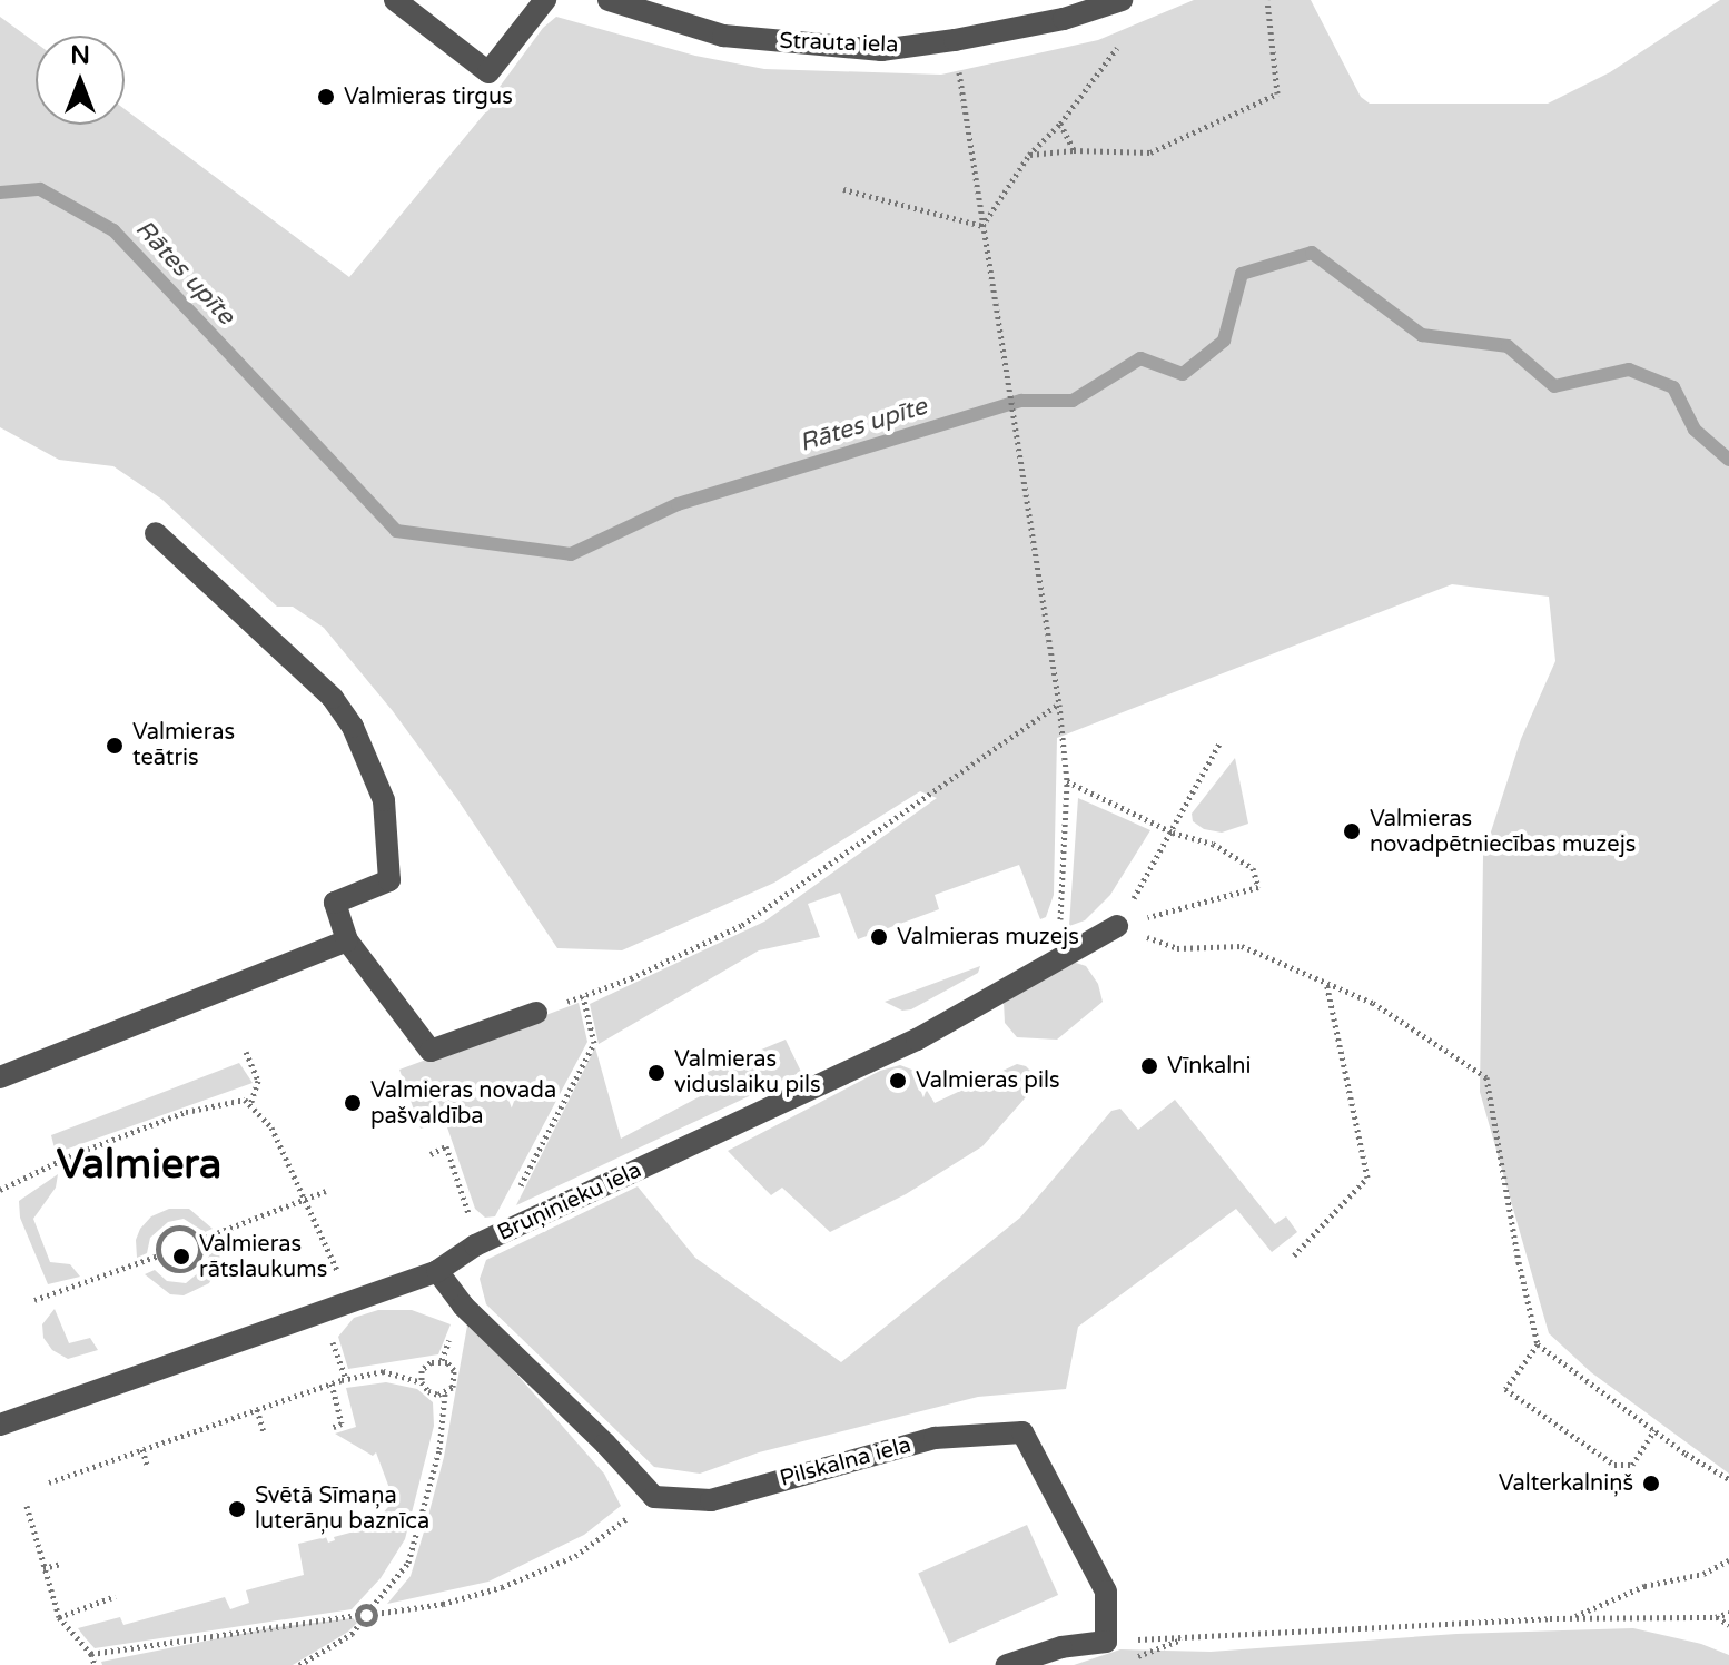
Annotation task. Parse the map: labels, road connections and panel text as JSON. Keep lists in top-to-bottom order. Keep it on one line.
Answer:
{"streets":{"street":["Strauta iela","Bruņinieku iela","Pilskalna iela"]},"districts":["Valmiera"],"water":["Rātes upīte"],"places":["Valmieras tirgus","Valmieras teātris","Valmieras novadpētniecības muzejs","Valmieras muzejs","Vīnkalni","Valmieras viduslaiku pils","Valmieras pils","Valmieras novada pašvaldība","Valmieras rātslaukums","Valterkalniņš","Svētā Sīmaņa luterāņu baznīca"],"north":"top"}
